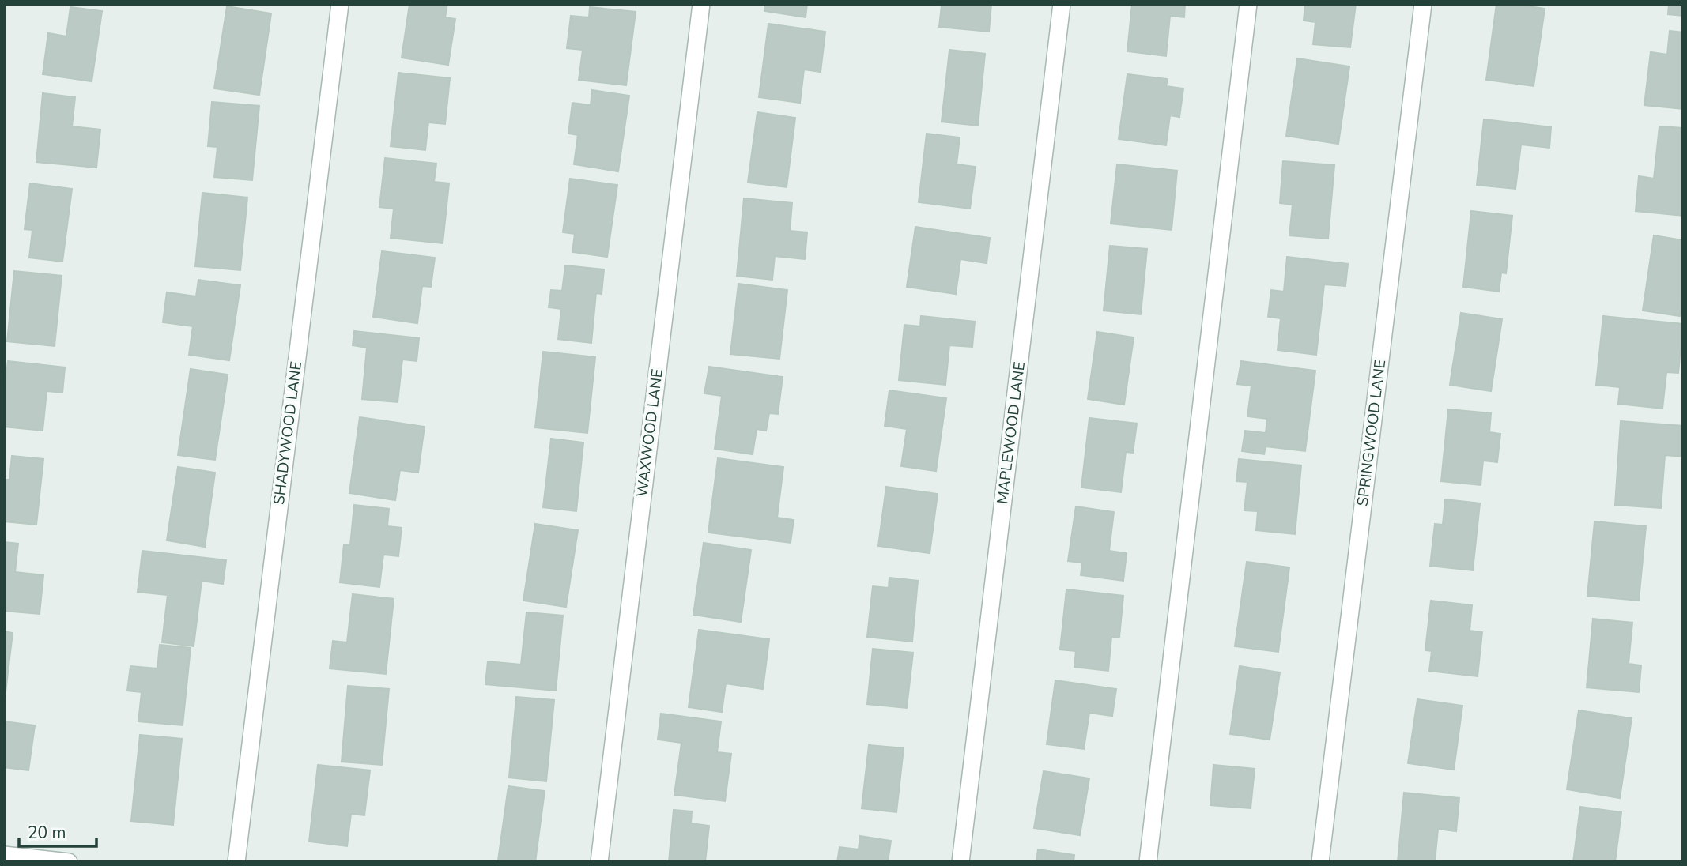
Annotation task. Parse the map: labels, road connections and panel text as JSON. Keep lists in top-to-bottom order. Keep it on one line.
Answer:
{"streets":{"street":["SHADYWOOD LANE","WAXWOOD LANE","MAPLEWOOD LANE","SPRINGWOOD LANE"]},"scale_bar":"20 m"}
